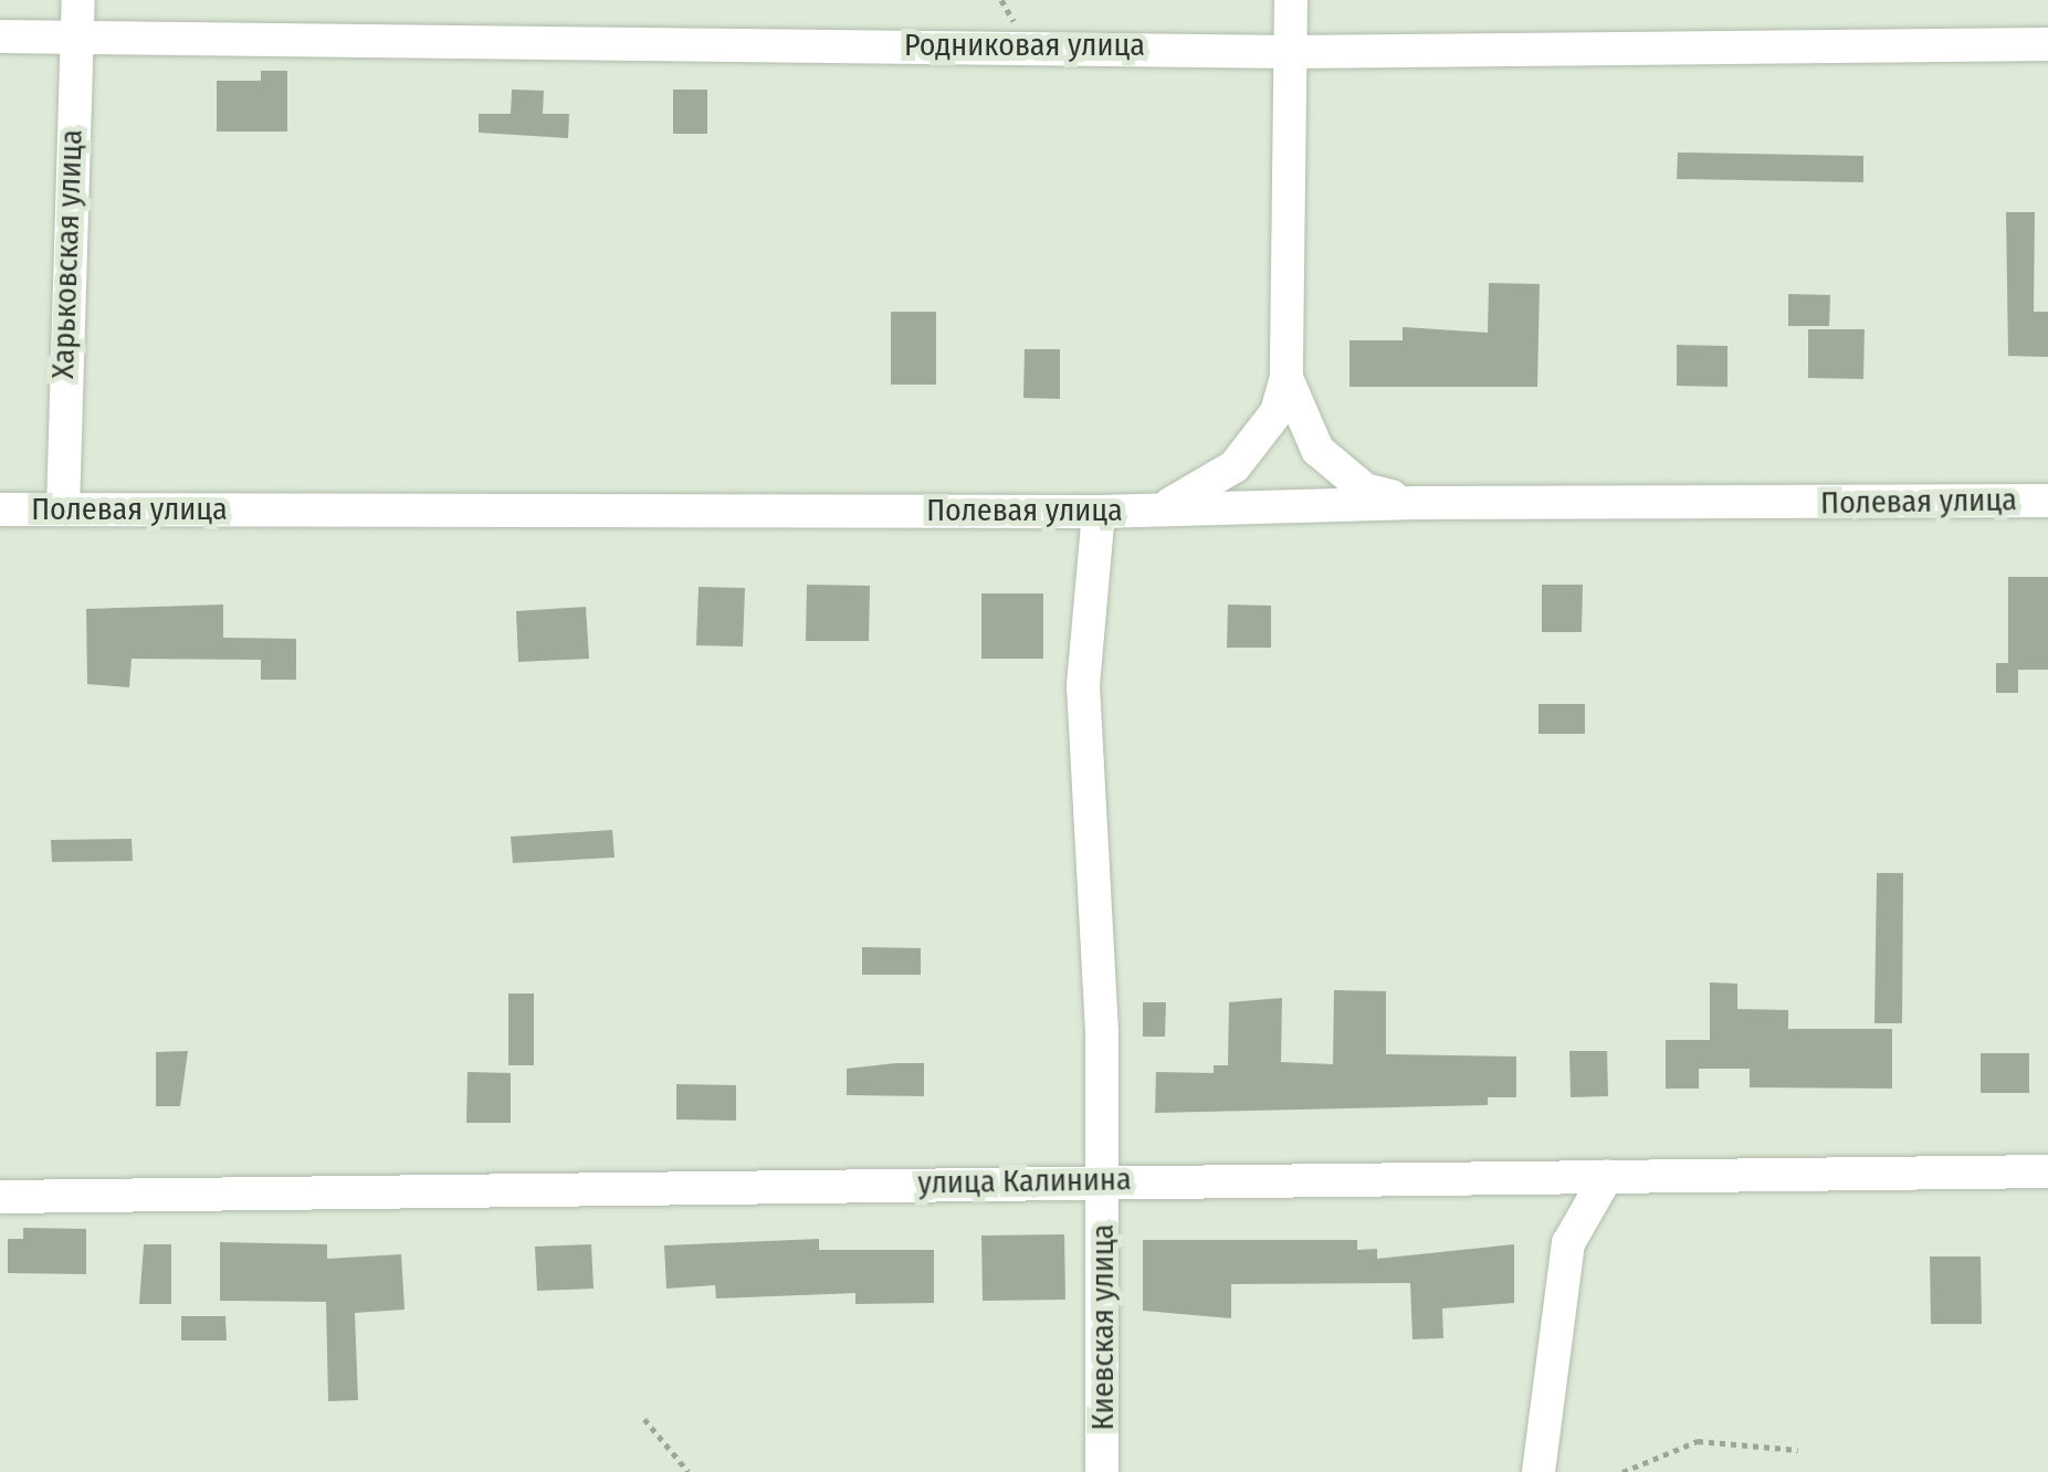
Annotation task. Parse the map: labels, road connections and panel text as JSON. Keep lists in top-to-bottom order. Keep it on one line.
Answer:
{"streets":{"street":["Родниковая улица","Харьковская улица","Полевая улица","улица Калинина","Киевская улица"]},"crossings":[["Родниковая улица","Харьковская улица"],["Харьковская улица","Полевая улица"],["Полевая улица","Киевская улица"],["улица Калинина","Киевская улица"]]}
